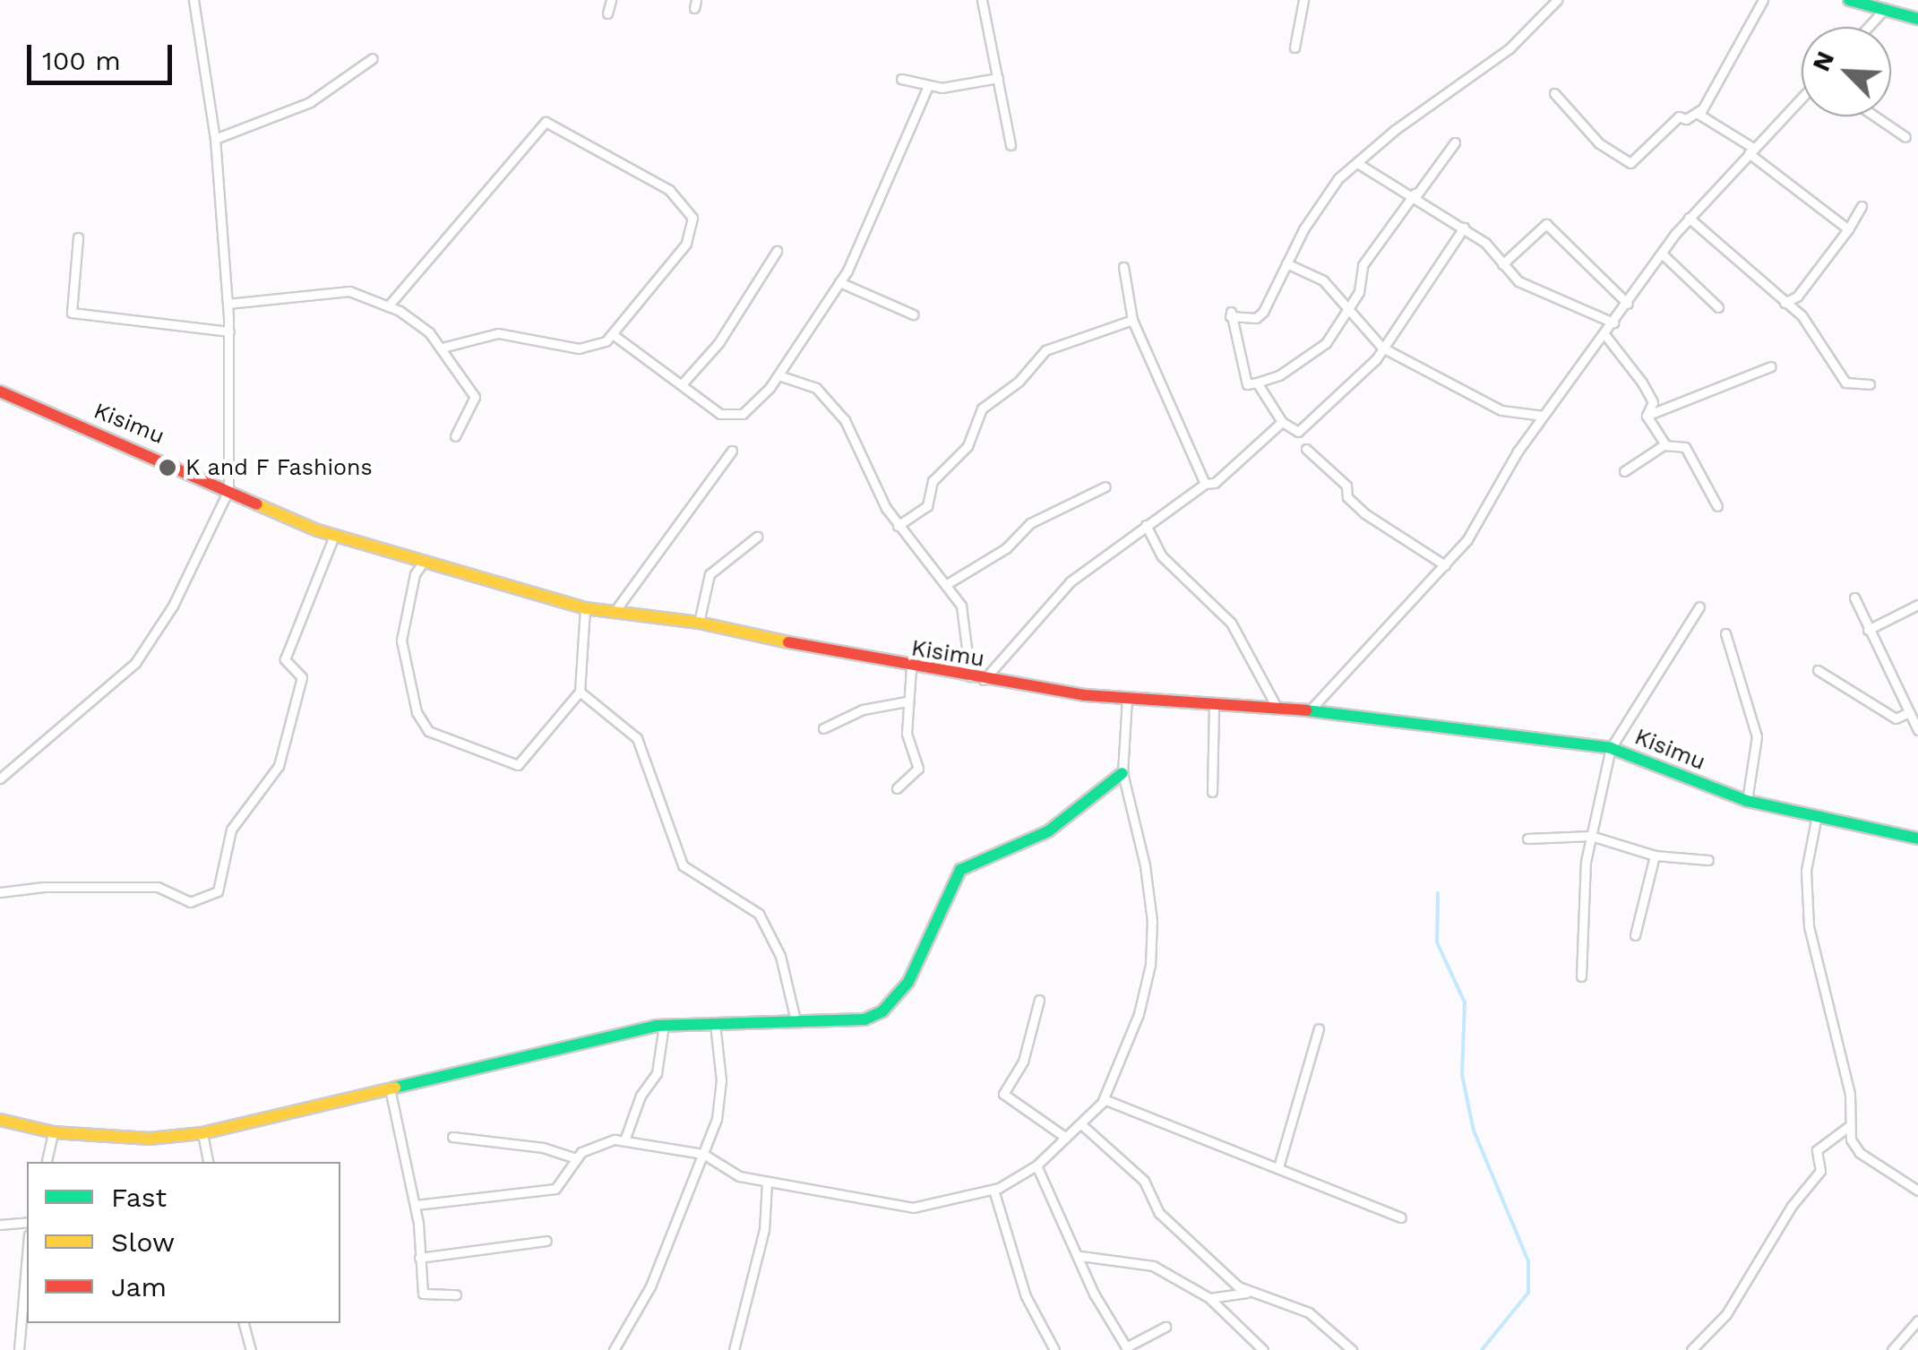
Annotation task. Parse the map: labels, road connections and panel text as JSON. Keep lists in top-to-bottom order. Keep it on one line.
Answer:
{"streets":{"street":["Kisimu"]},"places":["K and F Fashions"],"legend":["Fast","Slow","Jam"],"scale_bar":"100 m","north":"top left"}
